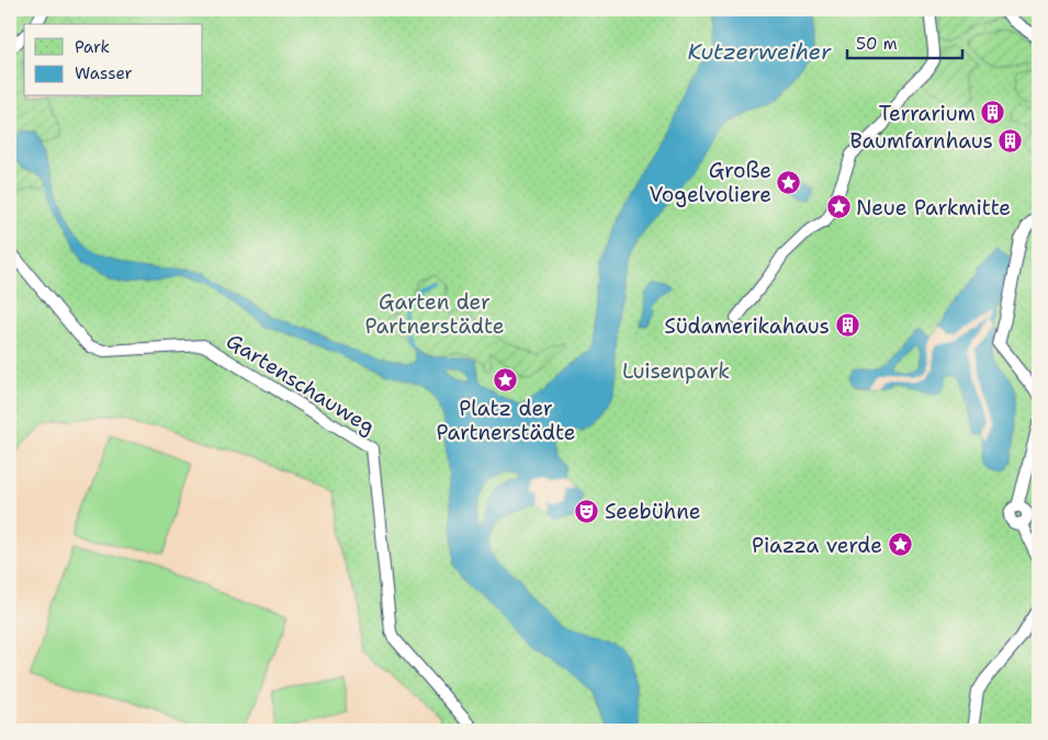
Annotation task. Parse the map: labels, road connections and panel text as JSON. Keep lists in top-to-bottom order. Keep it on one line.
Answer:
{"streets":{"street":["Gartenschauweg"]},"water":["Kutzerweiher"],"parks":["Garten der Partnerstädte","Luisenpark"],"places":{"building":["Terrarium","Baumfarnhaus","Südamerikahaus"],"place":["Große Vogelvoliere","Neue Parkmitte","Platz der Partnerstädte","Piazza verde"],"theatre":["Seebühne"]},"legend":["Park","Wasser"],"scale_bar":"50 m"}
